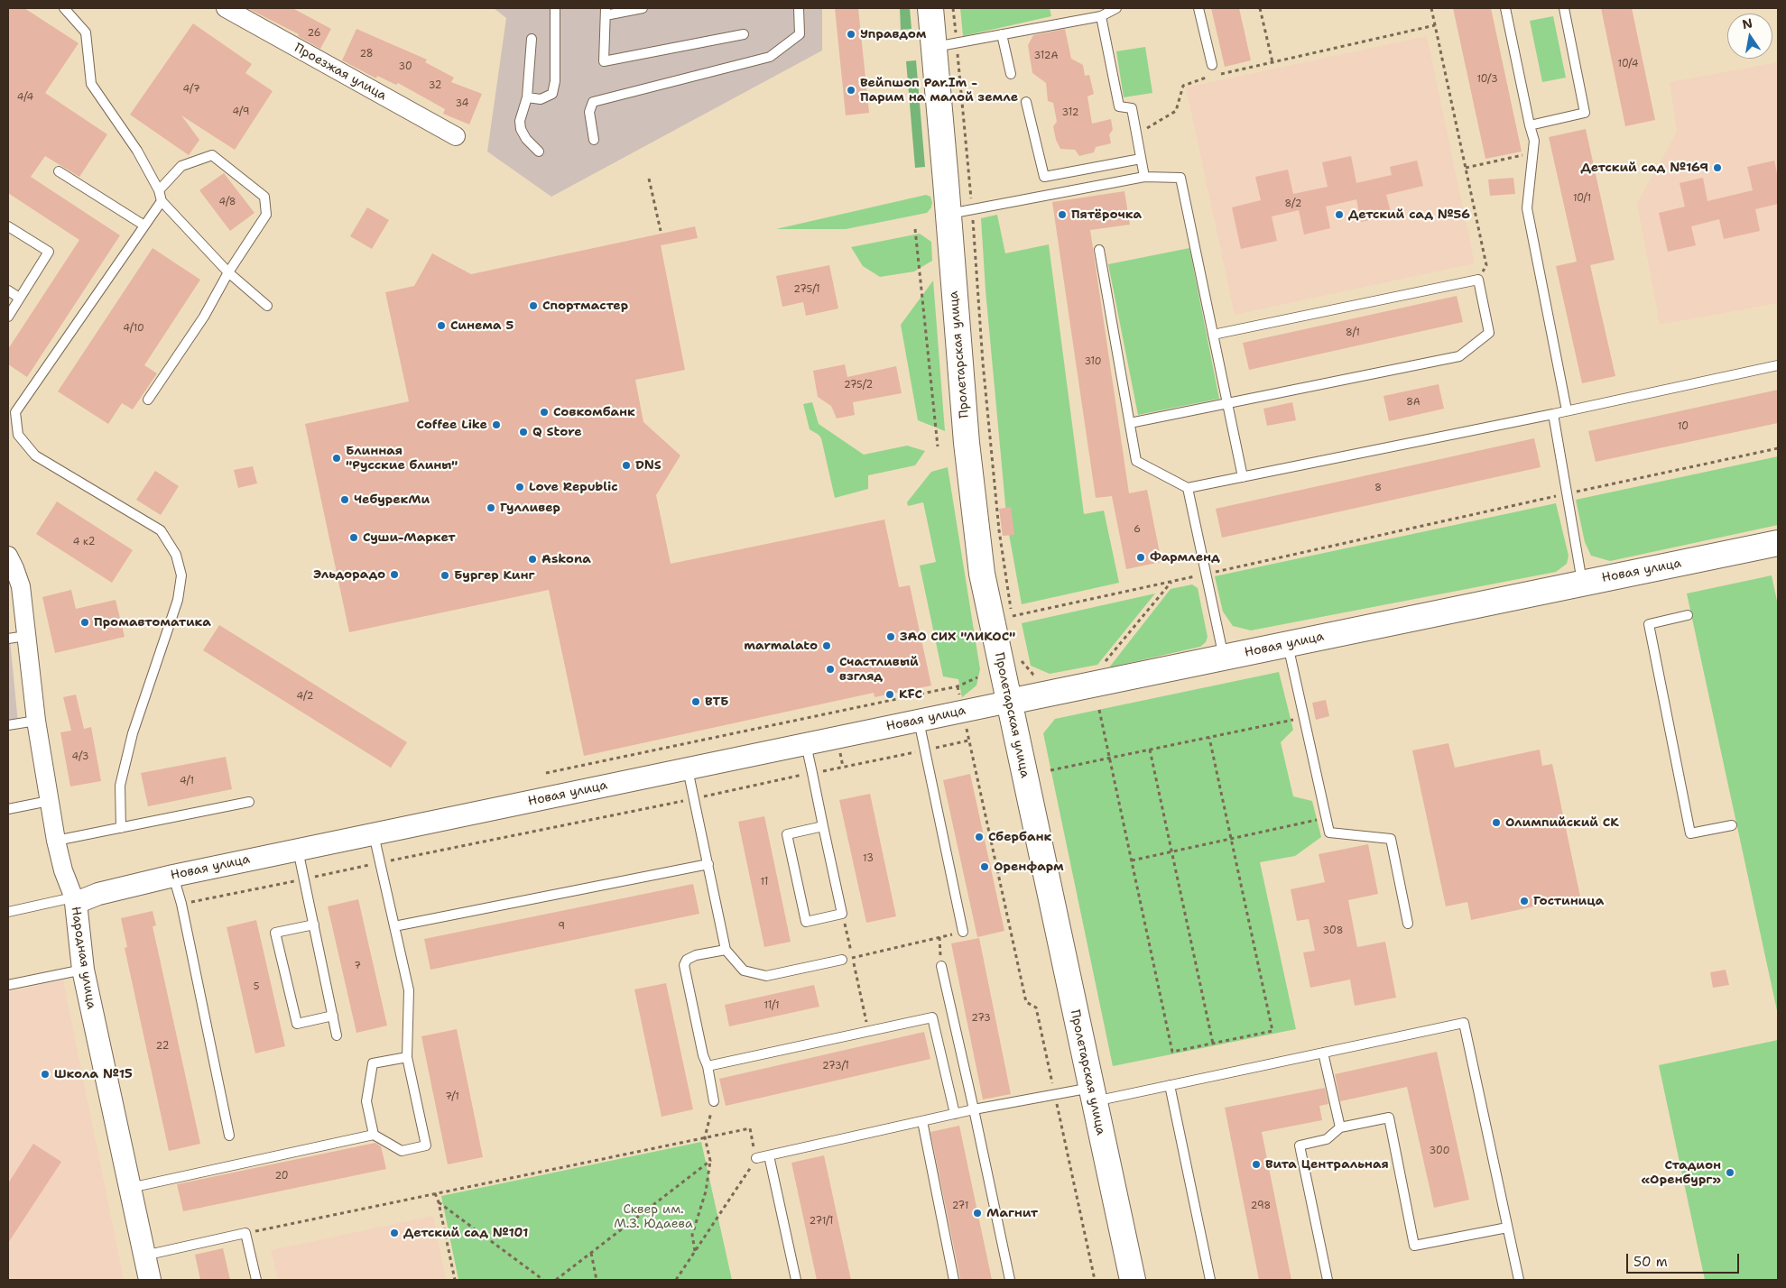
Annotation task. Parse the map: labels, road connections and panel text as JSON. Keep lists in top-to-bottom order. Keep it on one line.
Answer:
{"streets":{"main road":["Пролетарская улица","Новая улица"],"street":["Проезжая улица","Народная улица"]},"crossings":[["Пролетарская улица","Новая улица"],["Новая улица","Народная улица"]],"parks":["Сквер им. М.З. Юдаева"],"places":["Управдом","Вейпшоп Par.Im - Парим на малой земле","Детский сад №169","Пятёрочка","Детский сад №56","Спортмастер","Синема 5","Совкомбанк","Coffee Like","Q Store","Блинная \"Русские блины\"","DNS","Love Republic","ЧебурекМи","Гулливер","Суши-Маркет","Фармленд","Askona","Эльдорадо","Бургер Кинг","Промавтоматика","ЗАО СИХ \"ЛИКОС\"","marmalato","Счастливый взгляд","KFC","ВТБ","Олимпийский СК","Сбербанк","Оренфарм","Гостиница","Школа №15","Вита Центральная","Стадион «Оренбург»","Магнит","Детский сад №101"],"house_numbers":["26","28","312А","10/4","30","10/3","32","4/7","4/4","34","4/9","312","10/1","4/8","8/2","275/1","4/10","8/1","310","275/2","8А","10","8","6","4 к2","4/2","4/3","4/1","13","11","9","308","7","5","11/1","273","22","273/1","7/1","300","20","271","298","271/1"],"scale_bar":"50 m","north":"top"}
